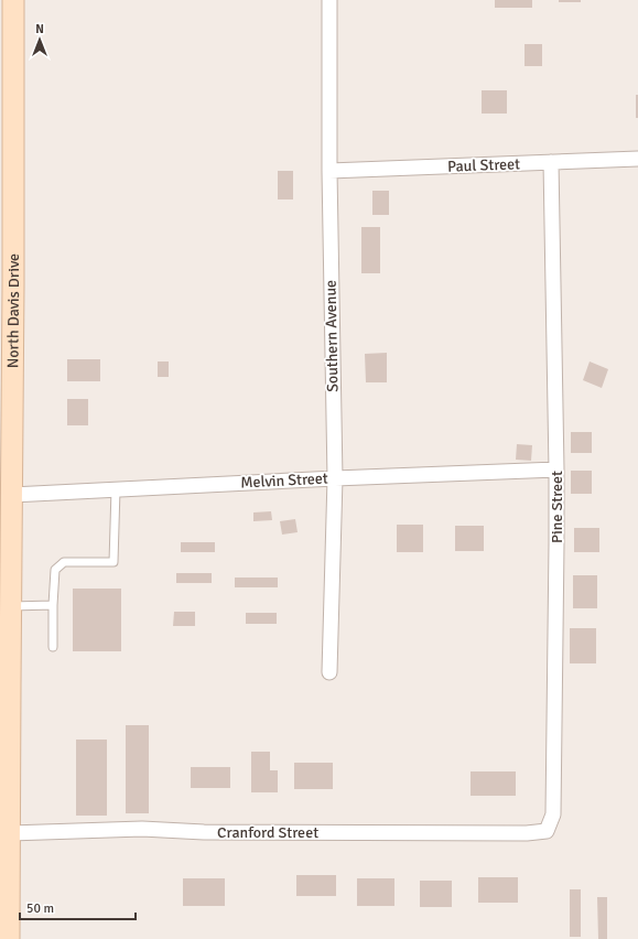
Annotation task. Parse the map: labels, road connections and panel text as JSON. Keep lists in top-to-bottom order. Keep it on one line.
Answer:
{"streets":{"main road":["North Davis Drive"],"street":["Paul Street","Southern Avenue","Melvin Street","Pine Street","Cranford Street"]},"crossings":[["Paul Street","Southern Avenue"],["Paul Street","Pine Street"],["North Davis Drive","Melvin Street"],["North Davis Drive","Cranford Street"],["Southern Avenue","Melvin Street"],["Melvin Street","Pine Street"],["Pine Street","Cranford Street"]],"scale_bar":"50 m","north":"top"}
